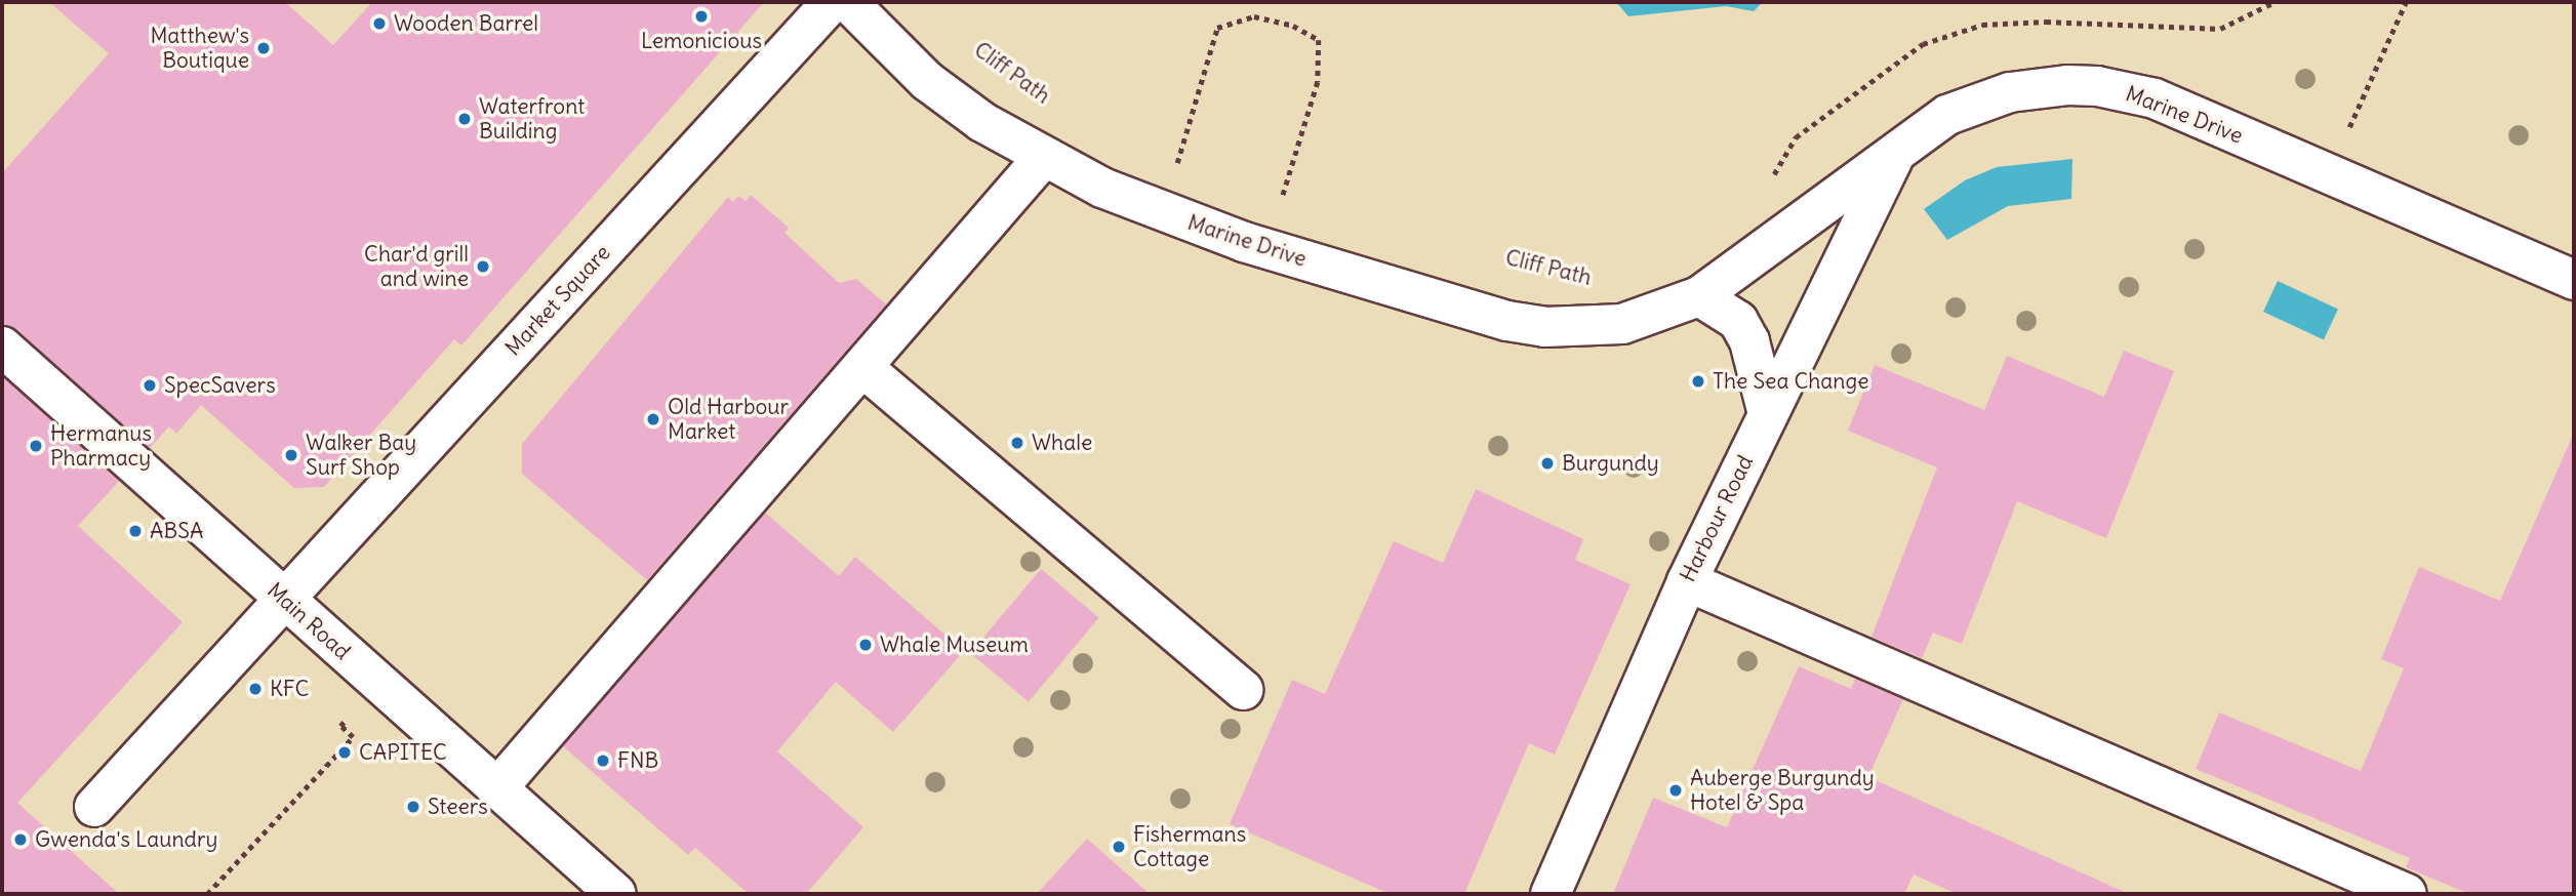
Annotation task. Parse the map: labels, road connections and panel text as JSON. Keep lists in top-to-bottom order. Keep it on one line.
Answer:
{"streets":{"street":["Marine Drive","Market Square","Harbour Road","Main Road"]},"crossings":[["Marine Drive","Harbour Road"],["Market Square","Main Road"]],"places":["Lemonicious","Wooden Barrel","Matthew's Boutique","Waterfront Building","Char'd grill and wine","The Sea Change","SpecSavers","Old Harbour Market","Whale","Hermanus Pharmacy","Walker Bay Surf Shop","Burgundy","ABSA","Whale Museum","KFC","CAPITEC","FNB","Auberge Burgundy Hotel & Spa","Steers","Gwenda's Laundry","Fishermans Cottage"]}
